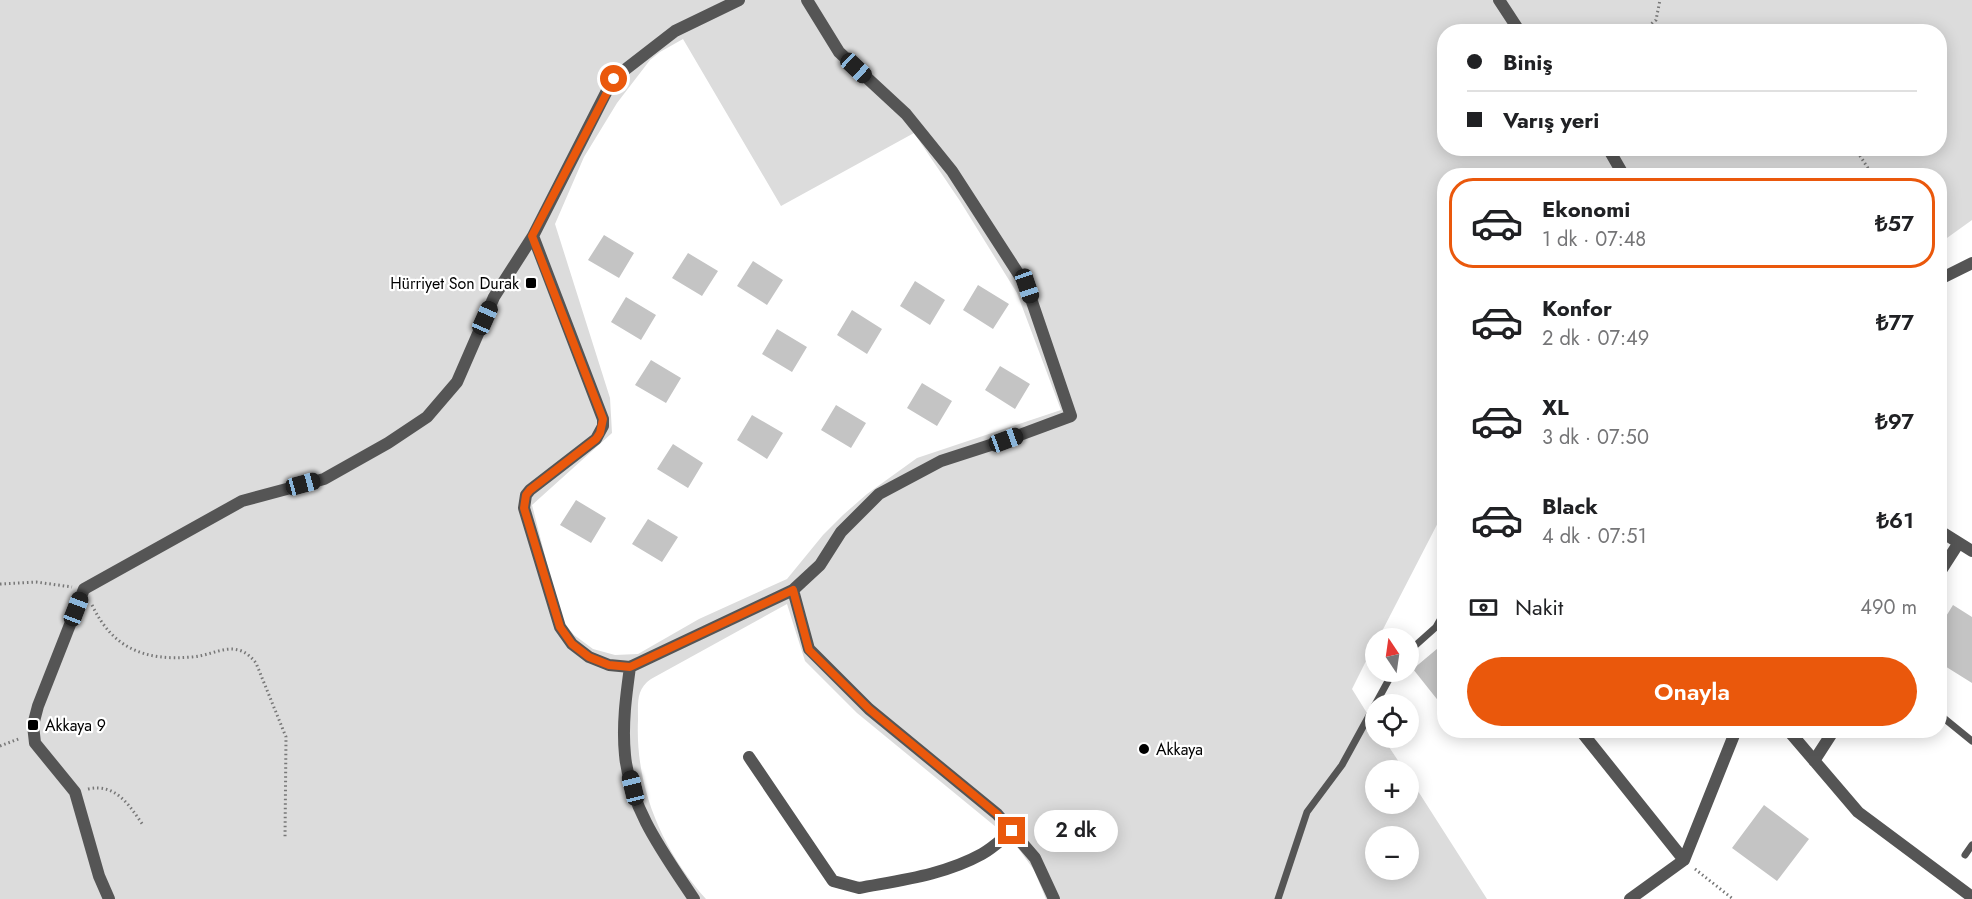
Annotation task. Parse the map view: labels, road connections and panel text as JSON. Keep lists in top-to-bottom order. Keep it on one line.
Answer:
{"places":{"transit":["Hürriyet Son Durak","Akkaya 9"],"other":["Akkaya"]},"north":"top","page":{"banner":["Biniş","Varış yeri"],"list":[{"name":"Ekonomi","note":"1 dk · 07:48","value":"₺57"},{"name":"Konfor","note":"2 dk · 07:49","value":"₺77"},{"name":"XL","note":"3 dk · 07:50","value":"₺97"},{"name":"Black","note":"4 dk · 07:51","value":"₺61"}],"pay":["Nakit","490 m"],"map_buttons":["+","−"],"buttons":"Onayla","bubble":"2 dk"}}
